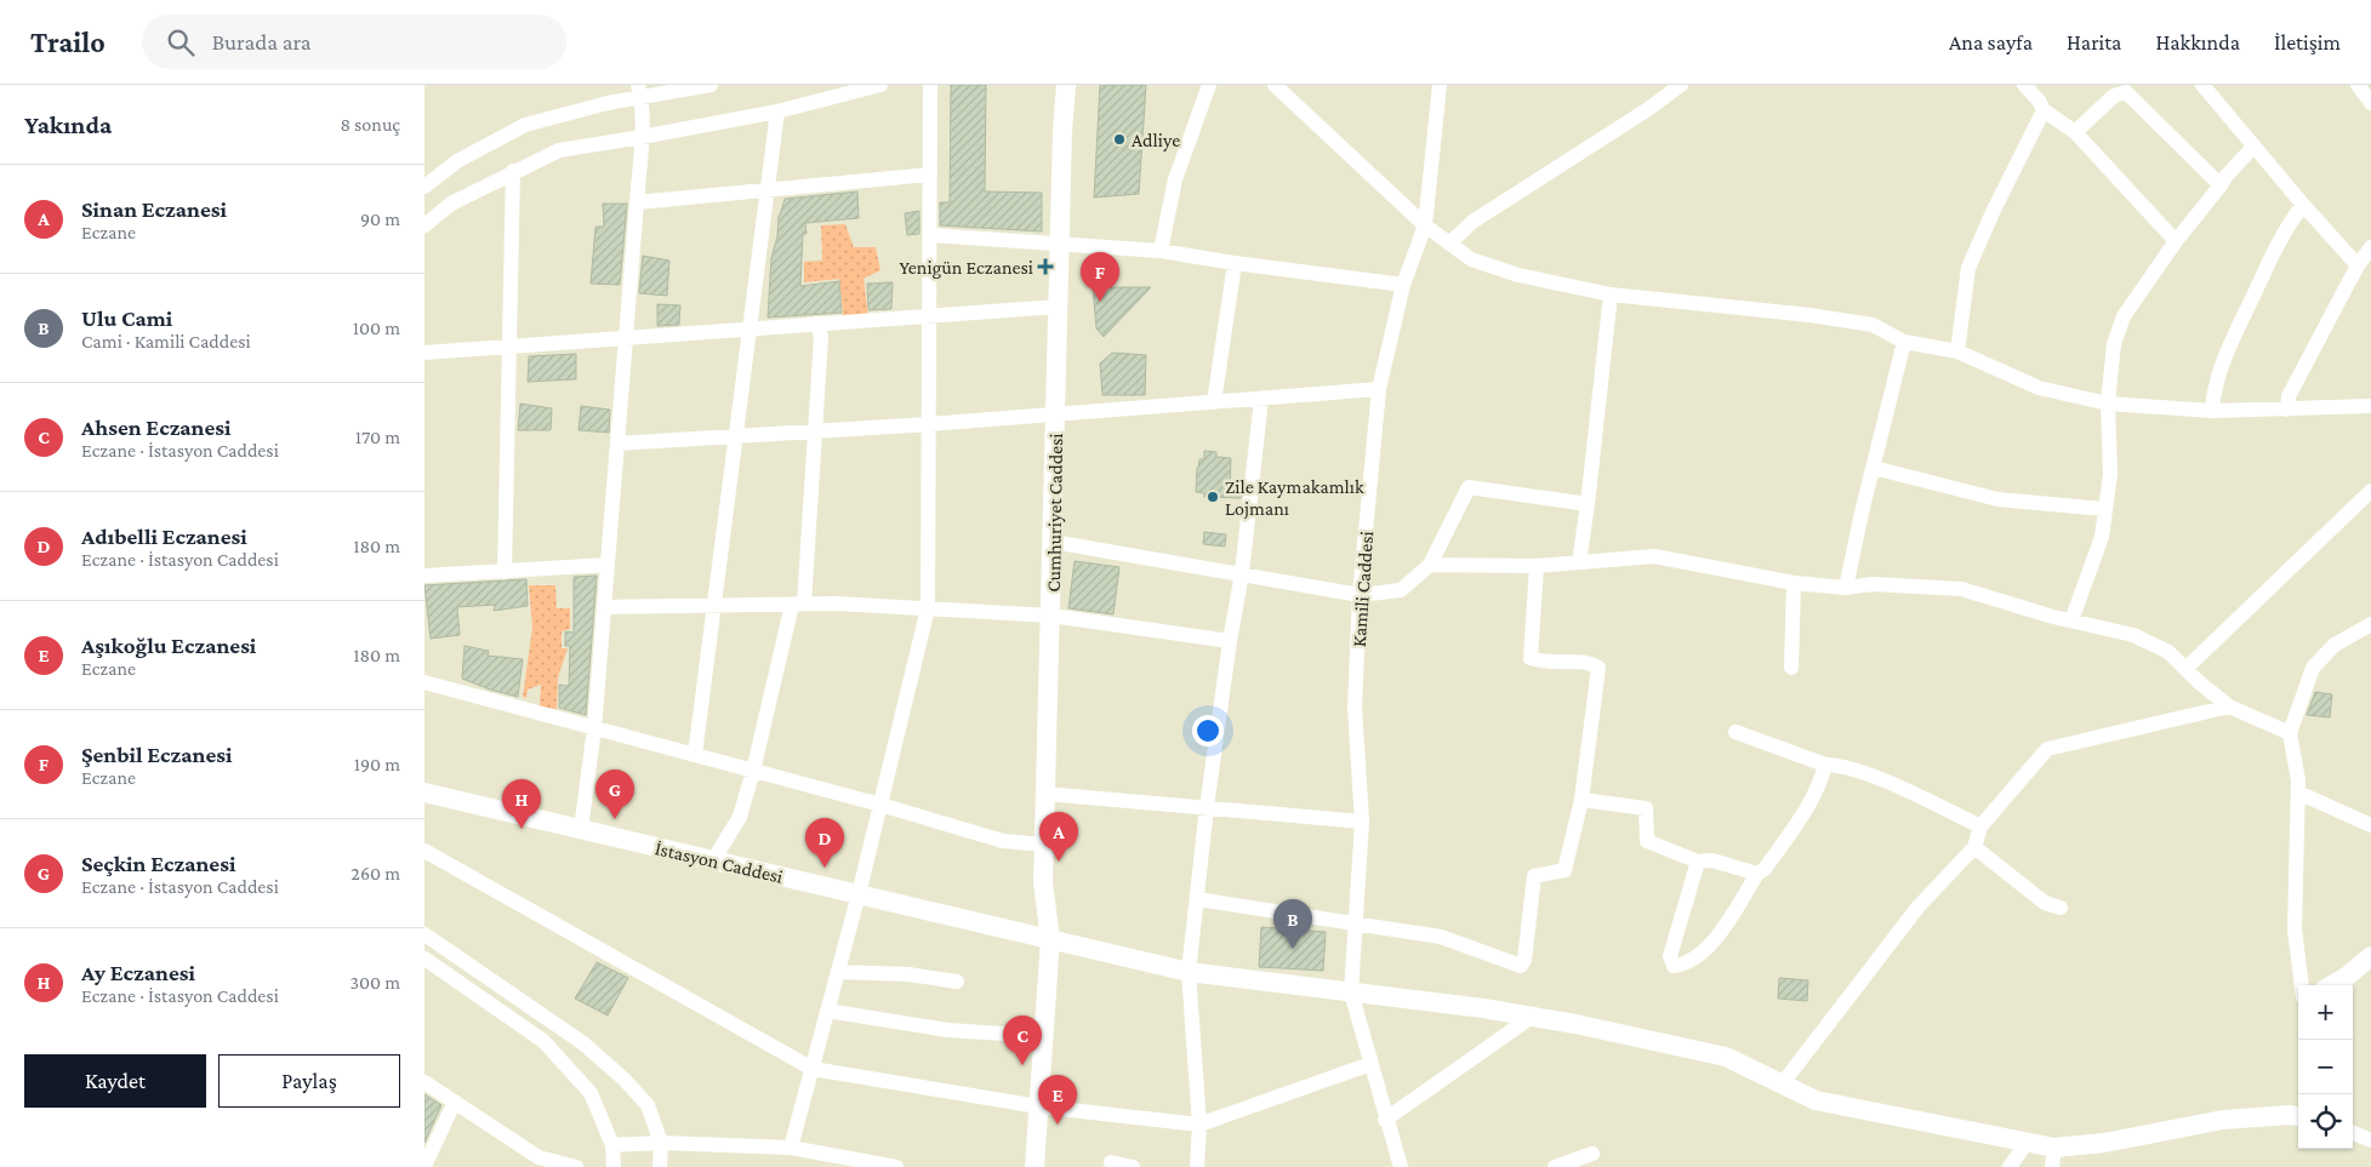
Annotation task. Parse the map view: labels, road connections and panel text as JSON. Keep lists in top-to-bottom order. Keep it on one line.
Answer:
{"streets":{"main road":["Cumhuriyet Caddesi","İstasyon Caddesi"],"street":["Kamili Caddesi"]},"crossings":[["Cumhuriyet Caddesi","İstasyon Caddesi"],["Kamili Caddesi","İstasyon Caddesi"]],"places":{"other":["Adliye","Zile Kaymakamlık Lojmanı"],"health":["Yenigün Eczanesi"]},"page":{"header":"Trailo","search":"Burada ara","nav":["Ana sayfa","Harita","Hakkında","İletişim"],"heading":["Yakında","8 sonuç"],"list":[{"mark":"A","name":"Sinan Eczanesi","note":"Eczane","value":"90 m"},{"mark":"B","name":"Ulu Cami","note":"Cami · Kamili Caddesi","value":"100 m"},{"mark":"C","name":"Ahsen Eczanesi","note":"Eczane · İstasyon Caddesi","value":"170 m"},{"mark":"D","name":"Adıbelli Eczanesi","note":"Eczane · İstasyon Caddesi","value":"180 m"},{"mark":"E","name":"Aşıkoğlu Eczanesi","note":"Eczane","value":"180 m"},{"mark":"F","name":"Şenbil Eczanesi","note":"Eczane","value":"190 m"},{"mark":"G","name":"Seçkin Eczanesi","note":"Eczane · İstasyon Caddesi","value":"260 m"},{"mark":"H","name":"Ay Eczanesi","note":"Eczane · İstasyon Caddesi","value":"300 m"}],"pins":["F","G","H","A","D","B","C","E"],"map_buttons":["+","−"],"buttons":["Kaydet","Paylaş"]}}
